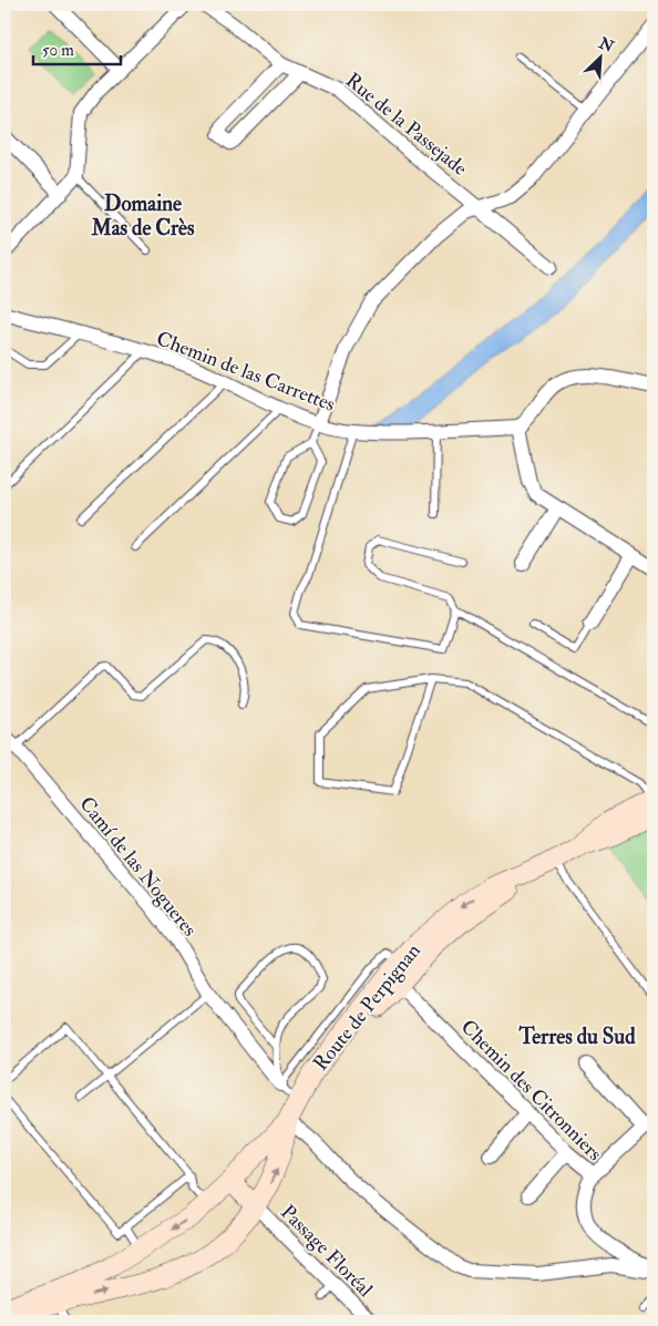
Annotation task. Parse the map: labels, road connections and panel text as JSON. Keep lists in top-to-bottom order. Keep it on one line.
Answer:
{"streets":{"main road":["Route de Perpignan"],"street":["Rue de la Passejade","Chemin de las Carrettes","Camí de las Nogueres","Chemin des Citronniers","Passage Floréal"]},"crossings":[["Camí de las Nogueres","Route de Perpignan"],["Route de Perpignan","Chemin des Citronniers"],["Route de Perpignan","Passage Floréal"]],"districts":["Domaine Mas de Crès","Terres du Sud"],"scale_bar":"50 m","north":"top right"}
